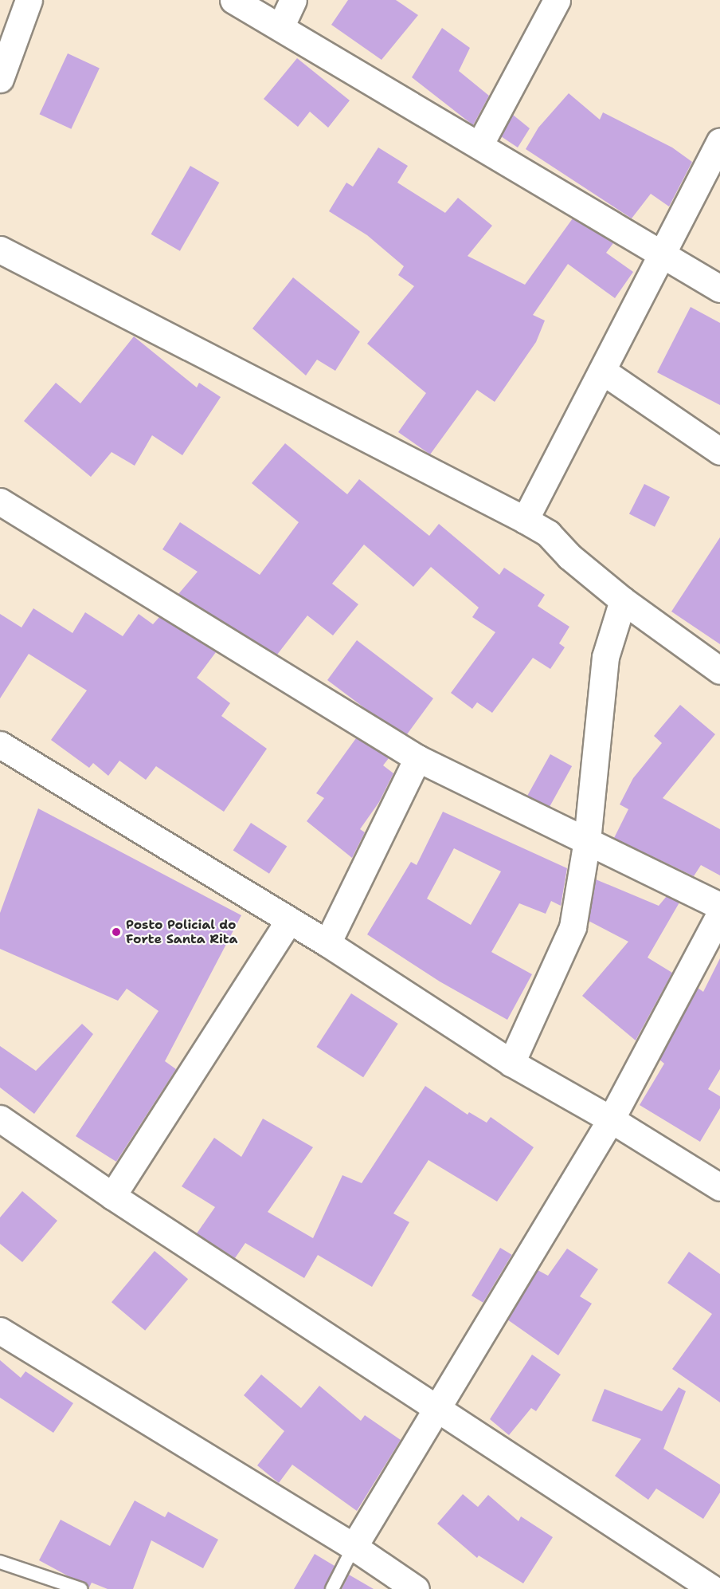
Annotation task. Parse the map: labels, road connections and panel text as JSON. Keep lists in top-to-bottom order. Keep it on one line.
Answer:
{"places":["Posto Policial do Forte Santa Rita"]}
